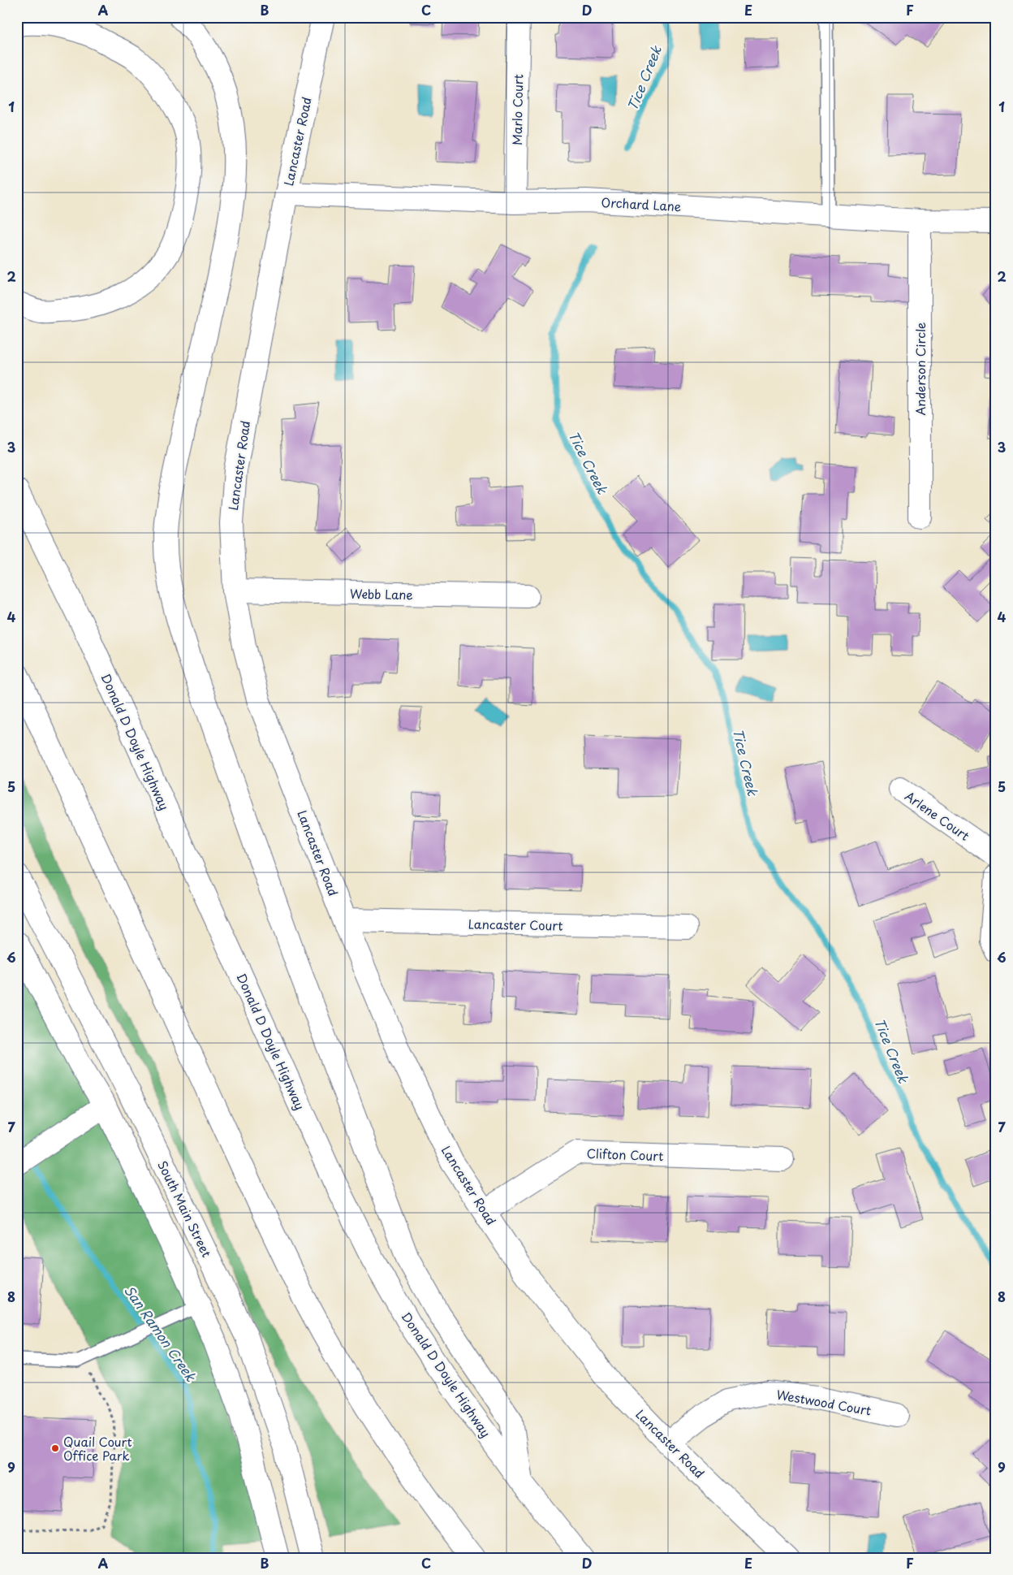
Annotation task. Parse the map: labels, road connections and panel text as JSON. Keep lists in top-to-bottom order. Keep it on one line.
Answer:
{"streets":{"main road":["Marlo Court","Lancaster Road","Orchard Lane","Anderson Circle","Webb Lane","Donald D Doyle Highway","Arlene Court","Lancaster Court","Clifton Court","South Main Street","Westwood Court"]},"crossings":[["Marlo Court","Orchard Lane"],["Lancaster Road","Orchard Lane"],["Lancaster Road","Webb Lane"],["Lancaster Road","Lancaster Court"],["Lancaster Road","Clifton Court"],["Lancaster Road","Westwood Court"],["Orchard Lane","Anderson Circle"]],"water":["Tice Creek","San Ramon Creek"],"places":["Quail Court Office Park"],"grid":{"columns":["A","B","C","D","E","F"],"rows":["1","2","3","4","5","6","7","8","9"]}}
